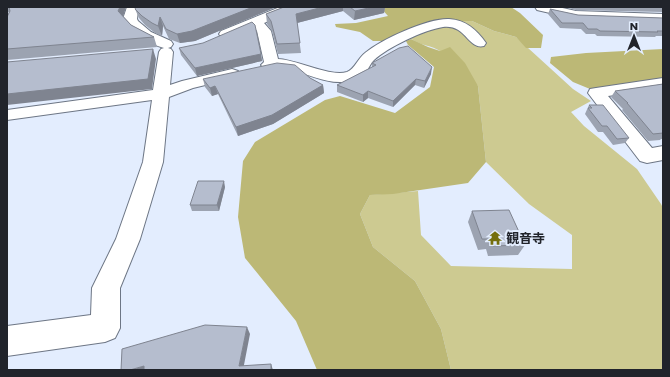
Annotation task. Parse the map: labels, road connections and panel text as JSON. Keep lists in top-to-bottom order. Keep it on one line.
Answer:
{"places":{"temple":["観音寺"]},"north":"top"}
